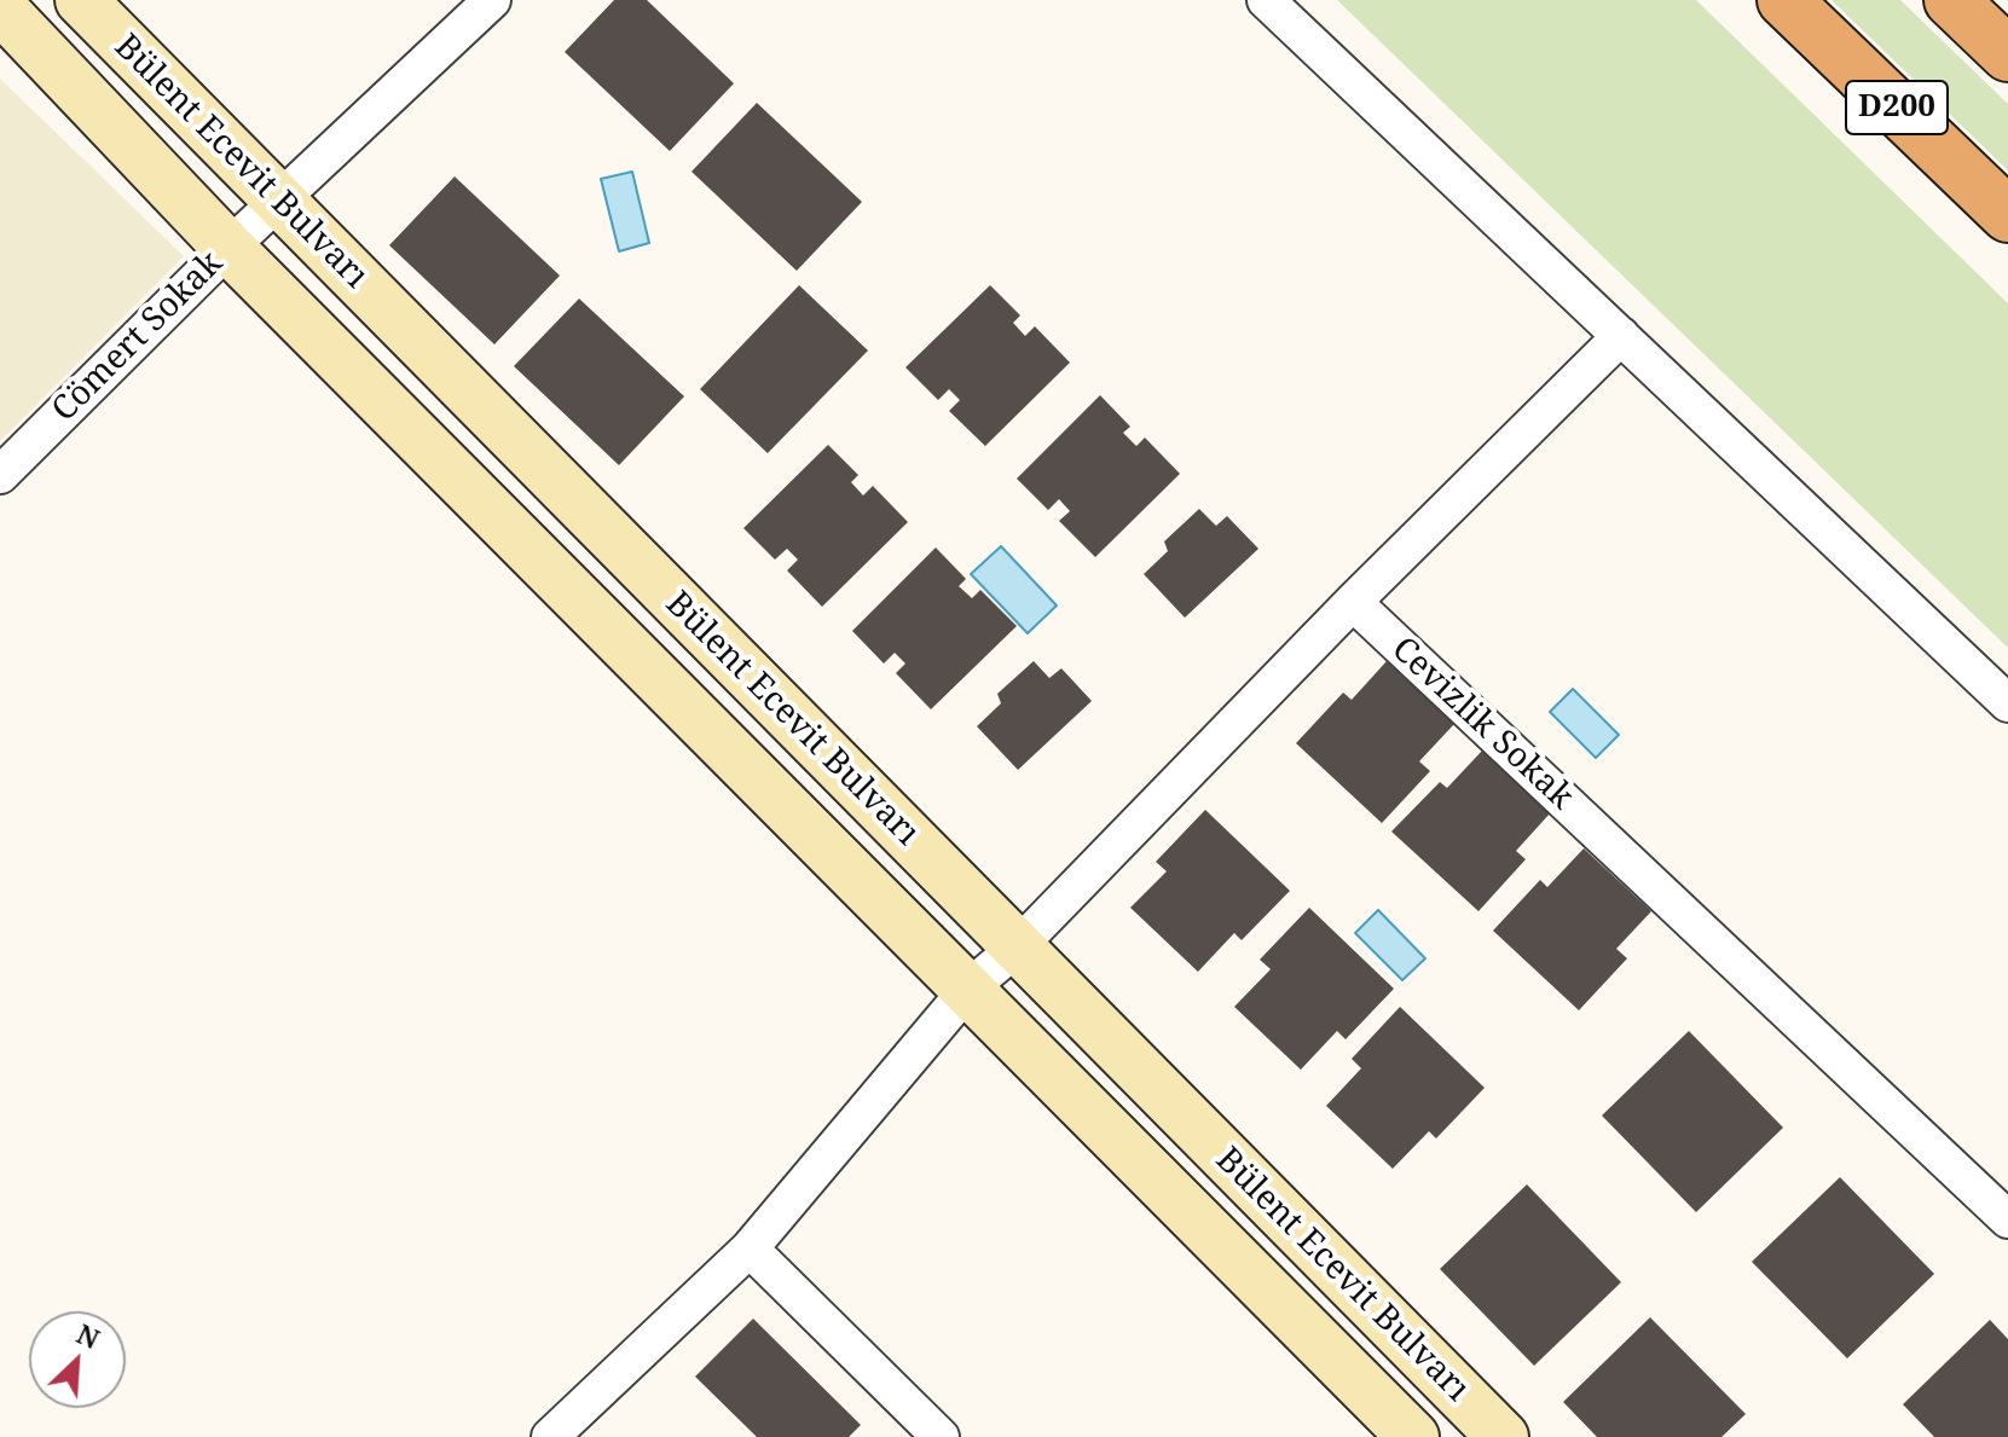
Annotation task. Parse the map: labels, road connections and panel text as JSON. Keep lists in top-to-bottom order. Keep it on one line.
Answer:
{"streets":{"highway":["D200"],"main road":["Bülent Ecevit Bulvarı"],"street":["Cömert Sokak","Cevizlik Sokak"]},"crossings":[["Bülent Ecevit Bulvarı","Cömert Sokak"]],"north":"top right"}
